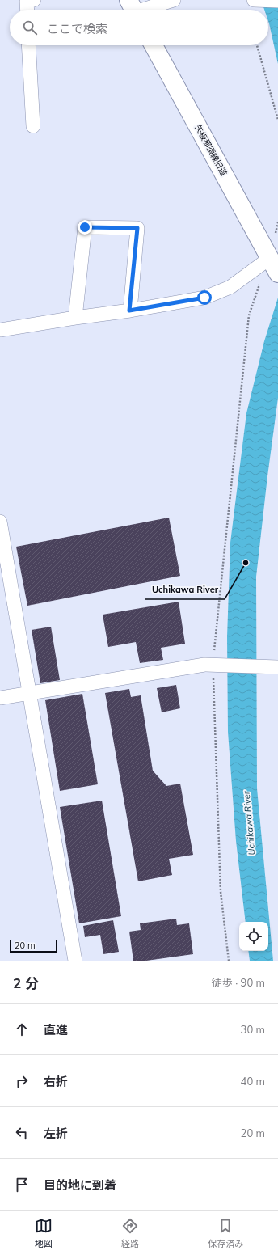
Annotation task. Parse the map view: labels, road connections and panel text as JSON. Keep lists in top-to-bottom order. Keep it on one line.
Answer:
{"streets":{"street":["矢板那須線旧道"]},"water":["Uchikawa River"],"places":["Uchikawa River"],"scale_bar":"20 m","page":{"search":"ここで検索","scale":"20 m","heading":["2 分","徒歩 · 90 m"],"list":[["直進","30 m"],["右折","40 m"],["左折","20 m"],"目的地に到着"],"nav":["地図","経路","保存済み"]}}
